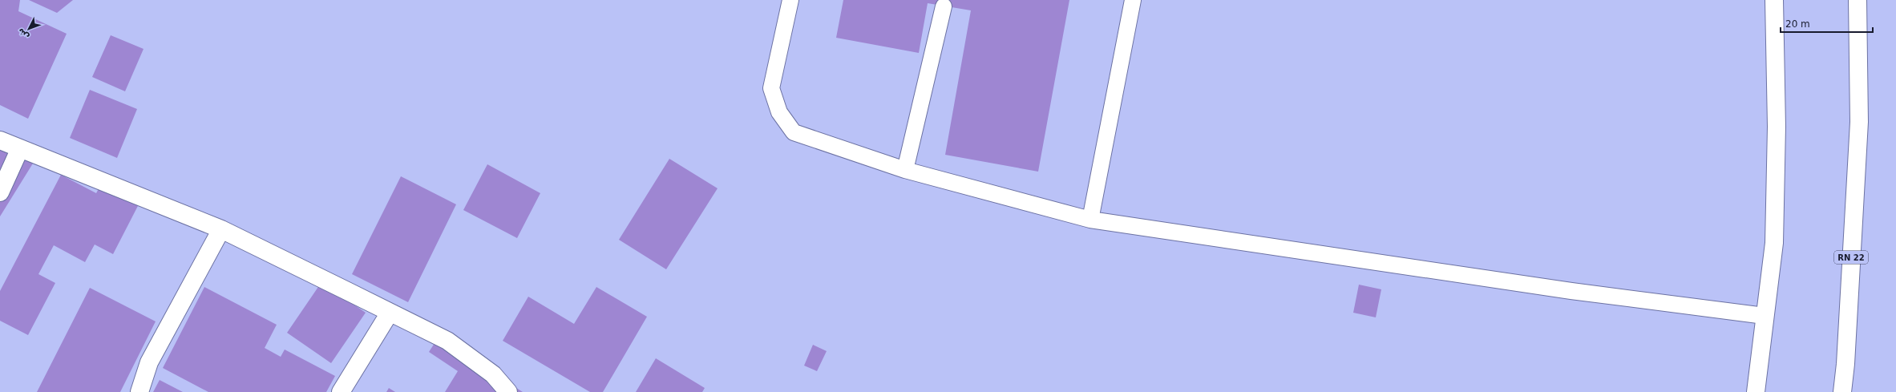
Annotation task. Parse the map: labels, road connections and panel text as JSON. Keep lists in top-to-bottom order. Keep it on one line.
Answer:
{"streets":{"main road":["RN 22"]},"scale_bar":"20 m","north":"bottom left"}
